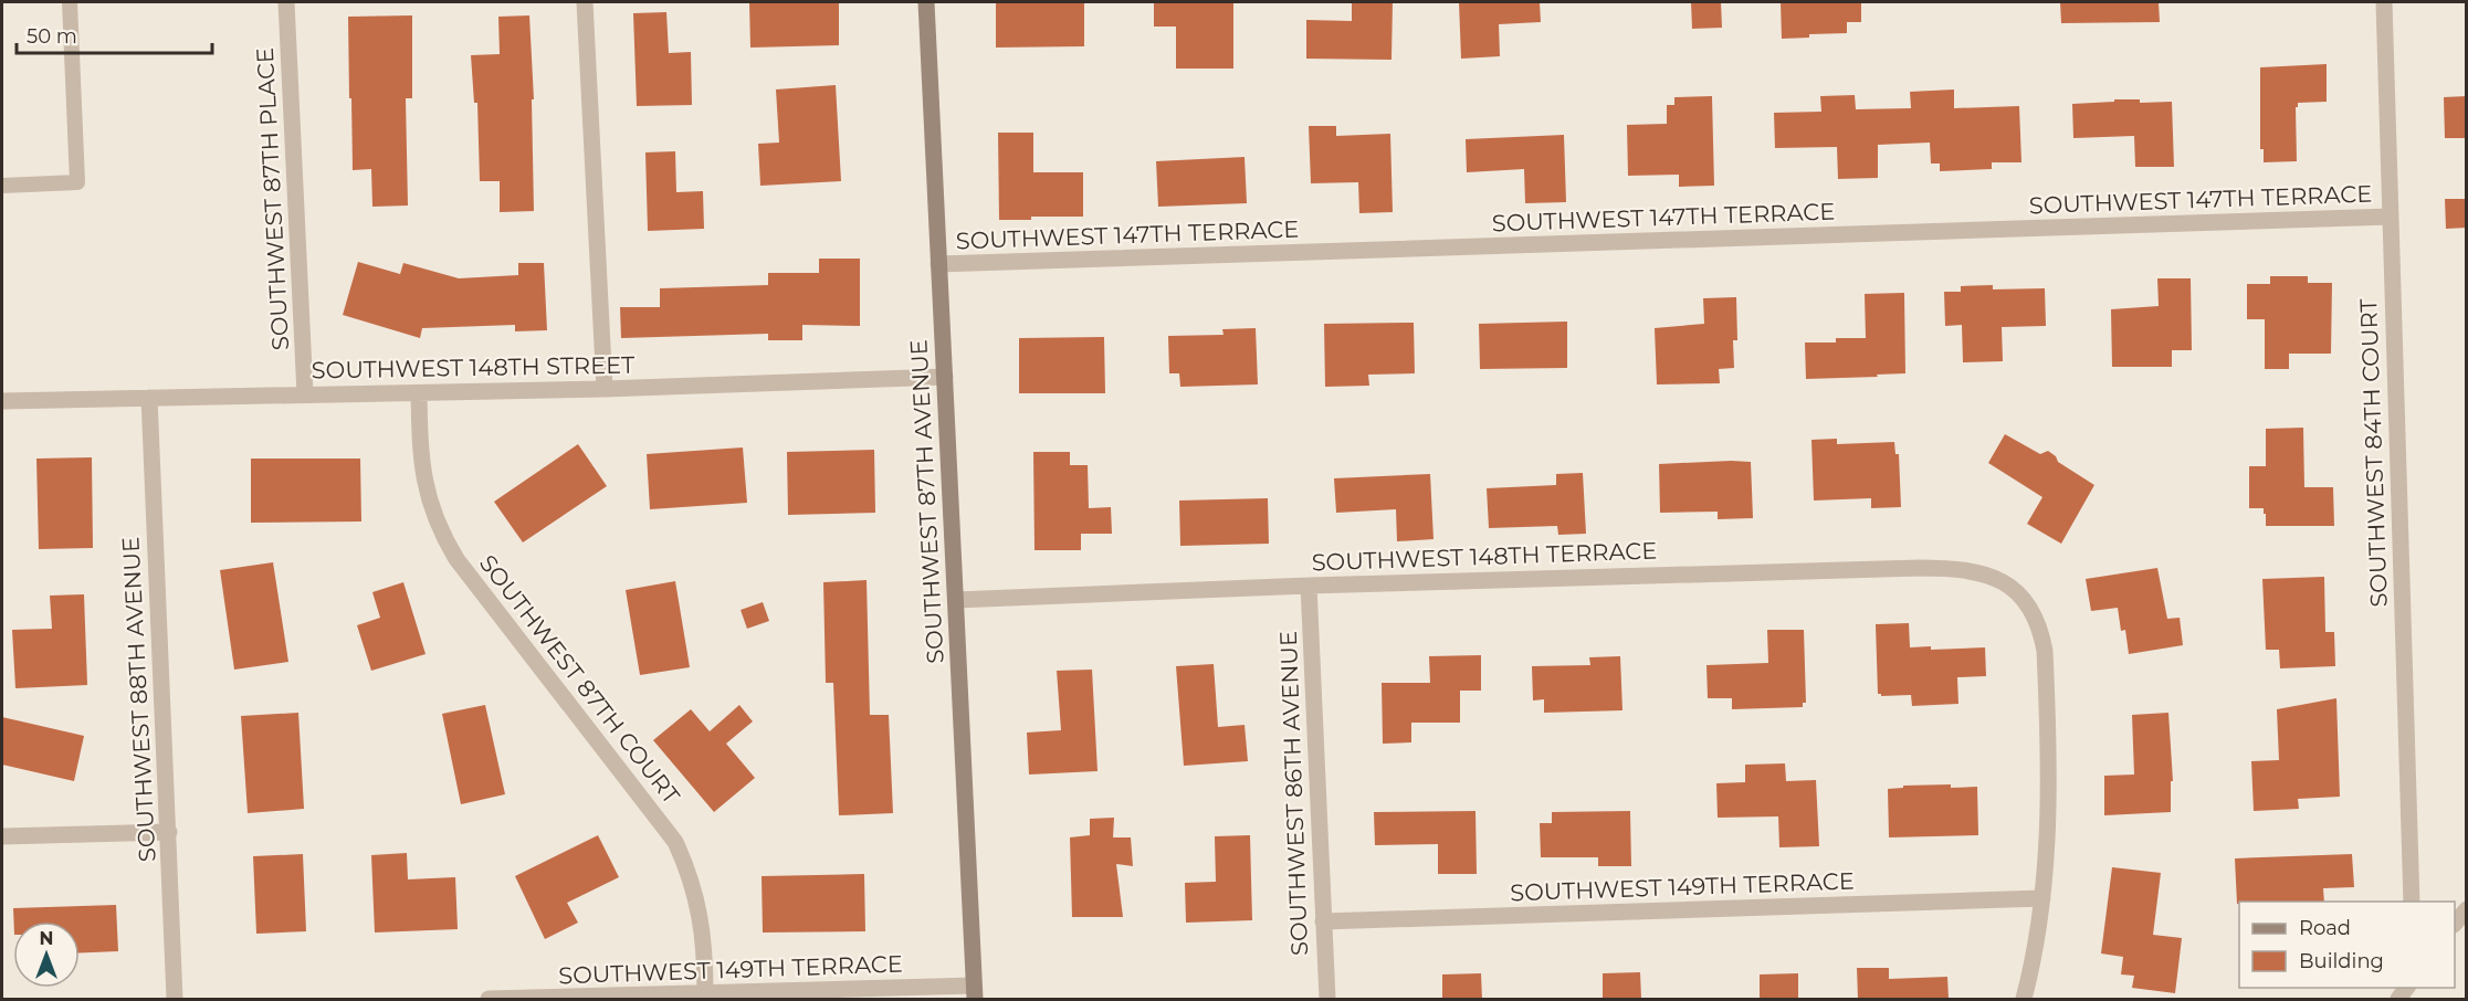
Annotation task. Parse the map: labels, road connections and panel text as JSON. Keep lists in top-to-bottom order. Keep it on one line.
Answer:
{"streets":{"street":["SOUTHWEST 87TH PLACE","SOUTHWEST 147TH TERRACE","SOUTHWEST 148TH STREET","SOUTHWEST 84TH COURT","SOUTHWEST 87TH AVENUE","SOUTHWEST 148TH TERRACE","SOUTHWEST 87TH COURT","SOUTHWEST 88TH AVENUE","SOUTHWEST 86TH AVENUE","SOUTHWEST 149TH TERRACE"]},"crossings":[["SOUTHWEST 87TH PLACE","SOUTHWEST 148TH STREET"],["SOUTHWEST 147TH TERRACE","SOUTHWEST 84TH COURT"],["SOUTHWEST 147TH TERRACE","SOUTHWEST 87TH AVENUE"],["SOUTHWEST 148TH STREET","SOUTHWEST 87TH AVENUE"],["SOUTHWEST 148TH STREET","SOUTHWEST 87TH COURT"],["SOUTHWEST 148TH STREET","SOUTHWEST 88TH AVENUE"],["SOUTHWEST 87TH AVENUE","SOUTHWEST 148TH TERRACE"],["SOUTHWEST 87TH AVENUE","SOUTHWEST 149TH TERRACE"],["SOUTHWEST 148TH TERRACE","SOUTHWEST 86TH AVENUE"],["SOUTHWEST 148TH TERRACE","SOUTHWEST 149TH TERRACE"],["SOUTHWEST 87TH COURT","SOUTHWEST 149TH TERRACE"],["SOUTHWEST 86TH AVENUE","SOUTHWEST 149TH TERRACE"]],"legend":["Road","Building"],"scale_bar":"50 m","north":"top"}
